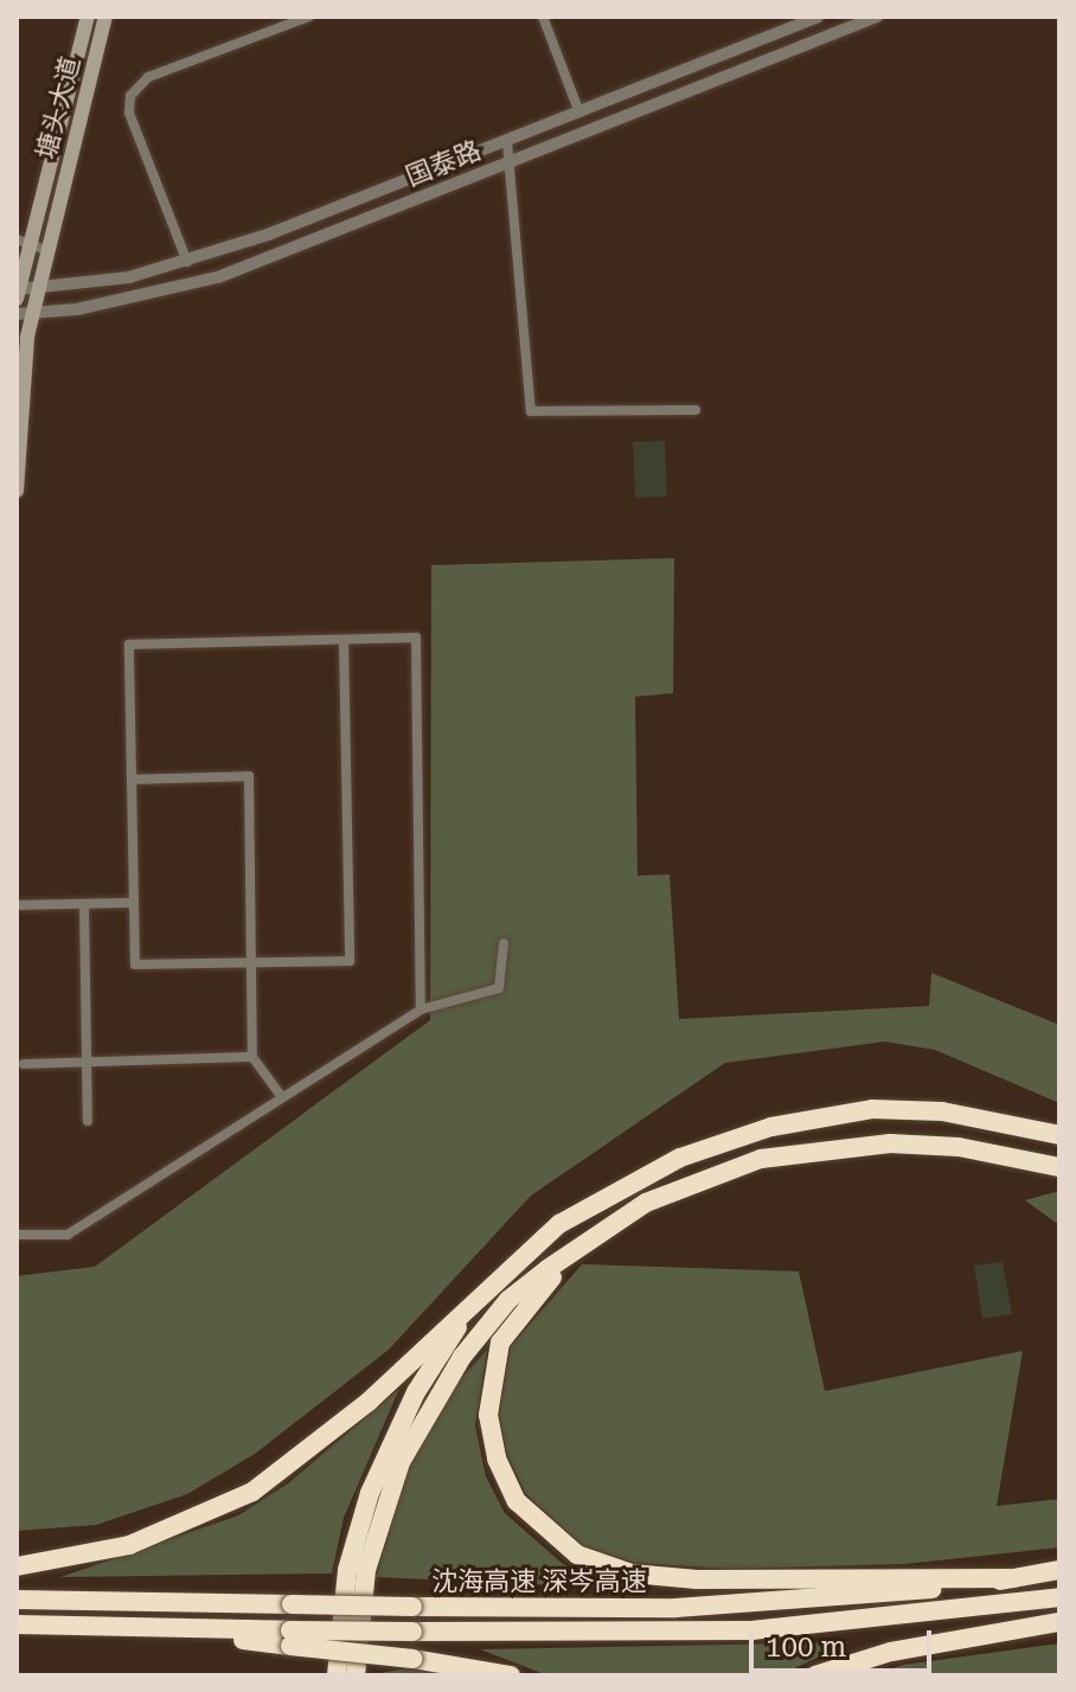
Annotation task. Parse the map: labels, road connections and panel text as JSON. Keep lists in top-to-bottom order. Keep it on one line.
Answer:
{"streets":{"highway":["沈海高速 深岑高速"],"main road":["塘头大道"],"street":["国泰路"]},"crossings":[["塘头大道","国泰路"]],"scale_bar":"100 m"}
